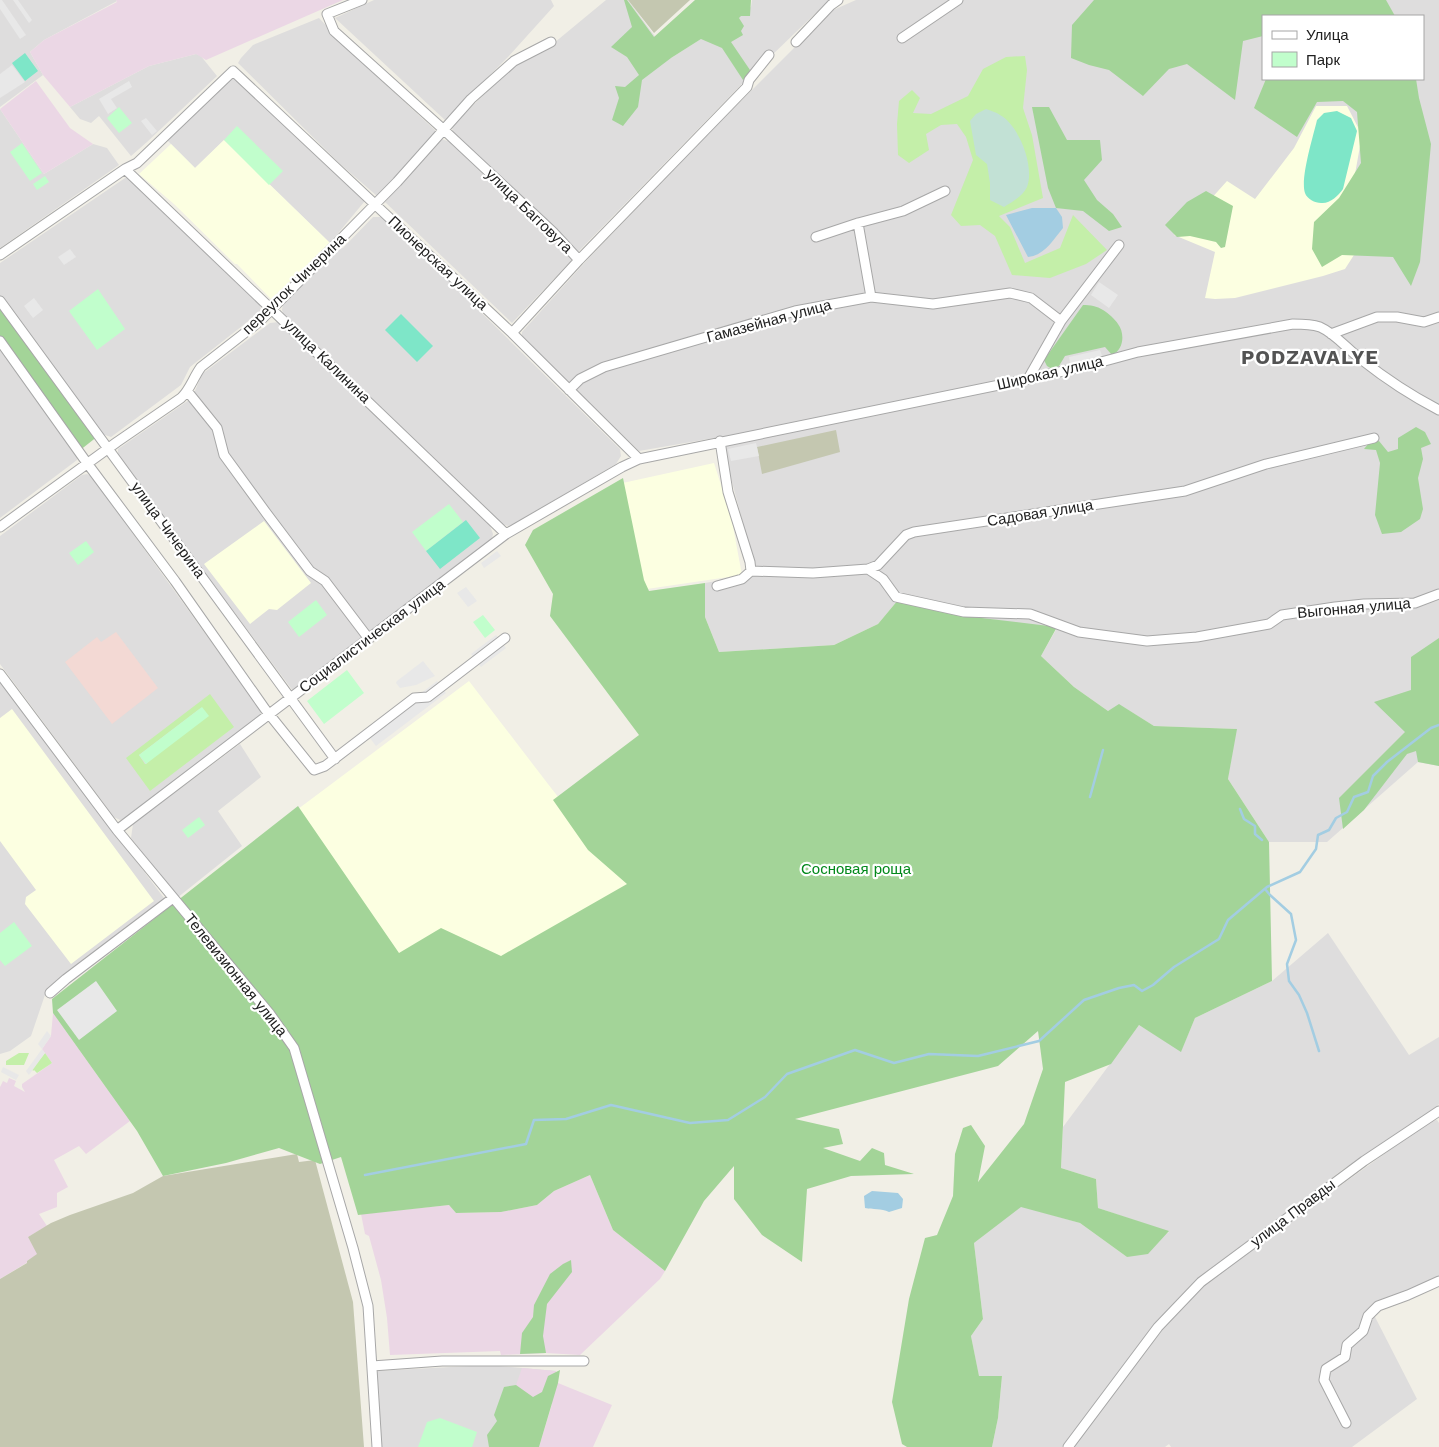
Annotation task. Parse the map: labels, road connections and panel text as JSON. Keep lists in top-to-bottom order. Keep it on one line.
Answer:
{"streets":{"street":["улица Багговута","Пионерская улица","переулок Чичерина","Гамазейная улица","улица Калинина","Широкая улица","Садовая улица","улица Чичерина","Выгонная улица","Социалистическая улица","Телевизионная улица","улица Правды"]},"crossings":[["улица Багговута","переулок Чичерина"],["Пионерская улица","переулок Чичерина"],["Пионерская улица","Гамазейная улица"],["Пионерская улица","улица Калинина"],["Пионерская улица","Широкая улица"],["Пионерская улица","Социалистическая улица"],["переулок Чичерина","улица Калинина"],["переулок Чичерина","улица Чичерина"],["улица Калинина","Социалистическая улица"],["Широкая улица","Социалистическая улица"],["Садовая улица","Выгонная улица"],["улица Чичерина","Социалистическая улица"],["Социалистическая улица","Телевизионная улица"]],"districts":["PODZAVALYE"],"parks":["Сосновая роща"],"legend":["Улица","Парк"]}
